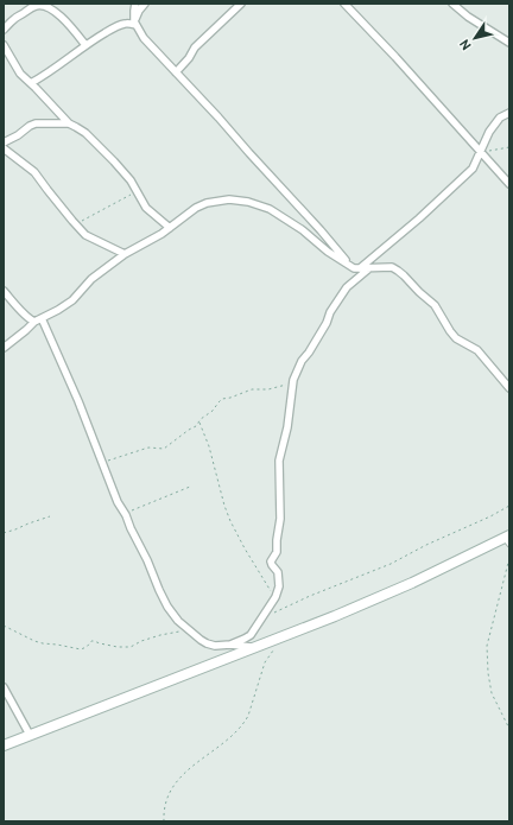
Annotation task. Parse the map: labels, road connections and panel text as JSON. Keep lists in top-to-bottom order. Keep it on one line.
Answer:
{"north":"bottom left"}
